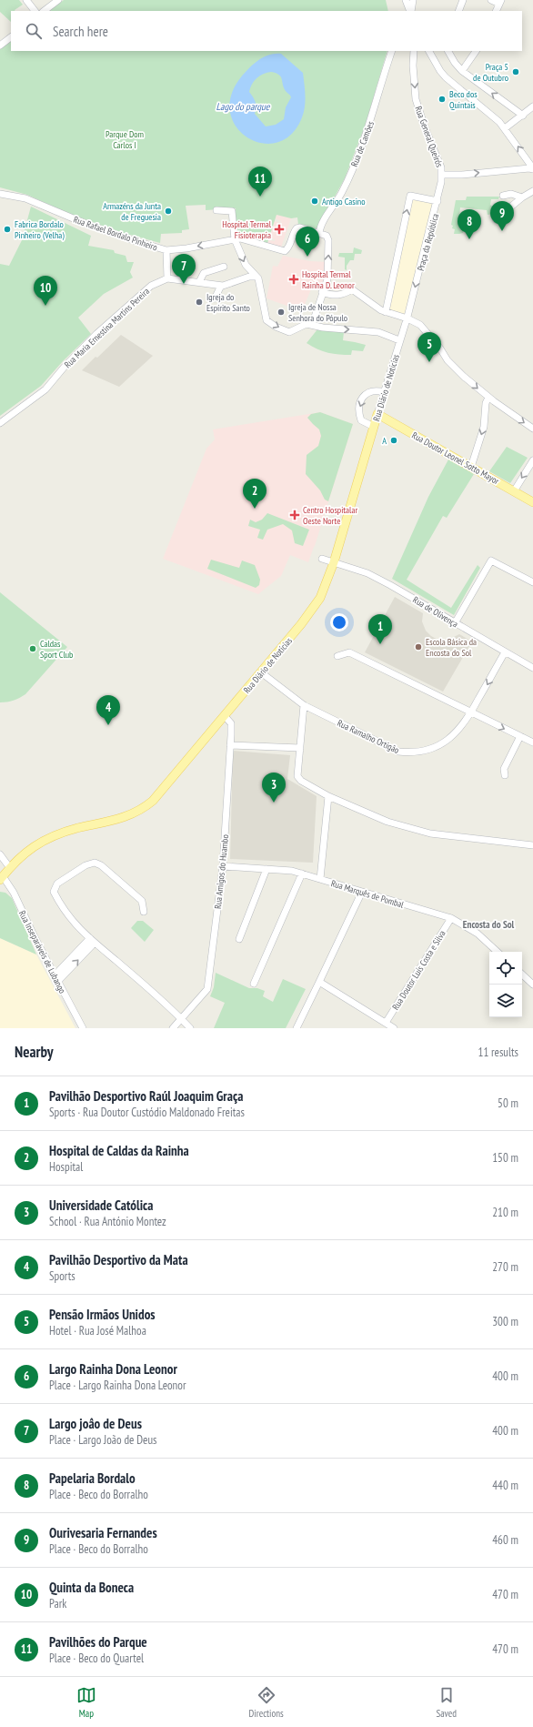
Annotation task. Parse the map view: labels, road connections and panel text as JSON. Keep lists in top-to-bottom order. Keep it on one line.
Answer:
{"streets":{"main road":["Rua Diário de Notícias","Rua Doutor Leonel Sotto Mayor"],"street":["Rua General Queirós","Rua de Camões","Rua Rafael Bordalo Pinheiro","Praça da República","Rua Maria Ernestina Martins Pereira","Rua de Olivença","Rua Ramalho Ortigão","Rua Amigos do Huambo","Rua Marquês de Pombal","Rua Inseparáveis de Lubango","Rua Doutor Luís Costa e Silva"]},"crossings":[["Rua General Queirós","Praça da República"],["Rua de Camões","Rua Rafael Bordalo Pinheiro"],["Praça da República","Rua Diário de Notícias"],["Rua Diário de Notícias","Rua Doutor Leonel Sotto Mayor"],["Rua Diário de Notícias","Rua de Olivença"],["Rua Diário de Notícias","Rua Ramalho Ortigão"],["Rua Diário de Notícias","Rua Amigos do Huambo"],["Rua Diário de Notícias","Rua Inseparáveis de Lubango"],["Rua de Olivença","Rua Ramalho Ortigão"],["Rua Amigos do Huambo","Rua Marquês de Pombal"],["Rua Marquês de Pombal","Rua Doutor Luís Costa e Silva"]],"one_way":["Rua General Queirós"],"districts":["Encosta do Sol"],"water":["Lago do parque"],"parks":["Parque Dom Carlos I"],"places":{"other":["Praça 5 de Outubro","Beco dos Quintais","Antigo Casino","Armazéns da Junta de Freguesia","Fabrica Bordalo Pinheiro (Velha)","Igreja do Espírito Santo","Igreja de Nossa Senhora do Pópulo","A","Escola Básica da Encosta do Sol","Caldas Sport Club"],"health":["Hospital Termal Fisioterapia","Hospital Termal Rainha D. Leonor","Centro Hospitalar Oeste Norte"]},"page":{"search":"Search here","pins":["11","9","8","6","7","10","5","2","1","4","3"],"heading":["Nearby","11 results"],"list":[{"mark":"1","name":"Pavilhão Desportivo Raúl Joaquim Graça","note":"Sports · Rua Doutor Custódio Maldonado Freitas","value":"50 m"},{"mark":"2","name":"Hospital de Caldas da Rainha","note":"Hospital","value":"150 m"},{"mark":"3","name":"Universidade Católica","note":"School · Rua António Montez","value":"210 m"},{"mark":"4","name":"Pavilhão Desportivo da Mata","note":"Sports","value":"270 m"},{"mark":"5","name":"Pensão Irmãos Unidos","note":"Hotel · Rua José Malhoa","value":"300 m"},{"mark":"6","name":"Largo Rainha Dona Leonor","note":"Place · Largo Rainha Dona Leonor","value":"400 m"},{"mark":"7","name":"Largo joâo de Deus","note":"Place · Largo João de Deus","value":"400 m"},{"mark":"8","name":"Papelaria Bordalo","note":"Place · Beco do Borralho","value":"440 m"},{"mark":"9","name":"Ourivesaria Fernandes","note":"Place · Beco do Borralho","value":"460 m"},{"mark":"10","name":"Quinta da Boneca","note":"Park","value":"470 m"},{"mark":"11","name":"Pavilhões do Parque","note":"Place · Beco do Quartel","value":"470 m"}],"nav":["Map","Directions","Saved"]}}
